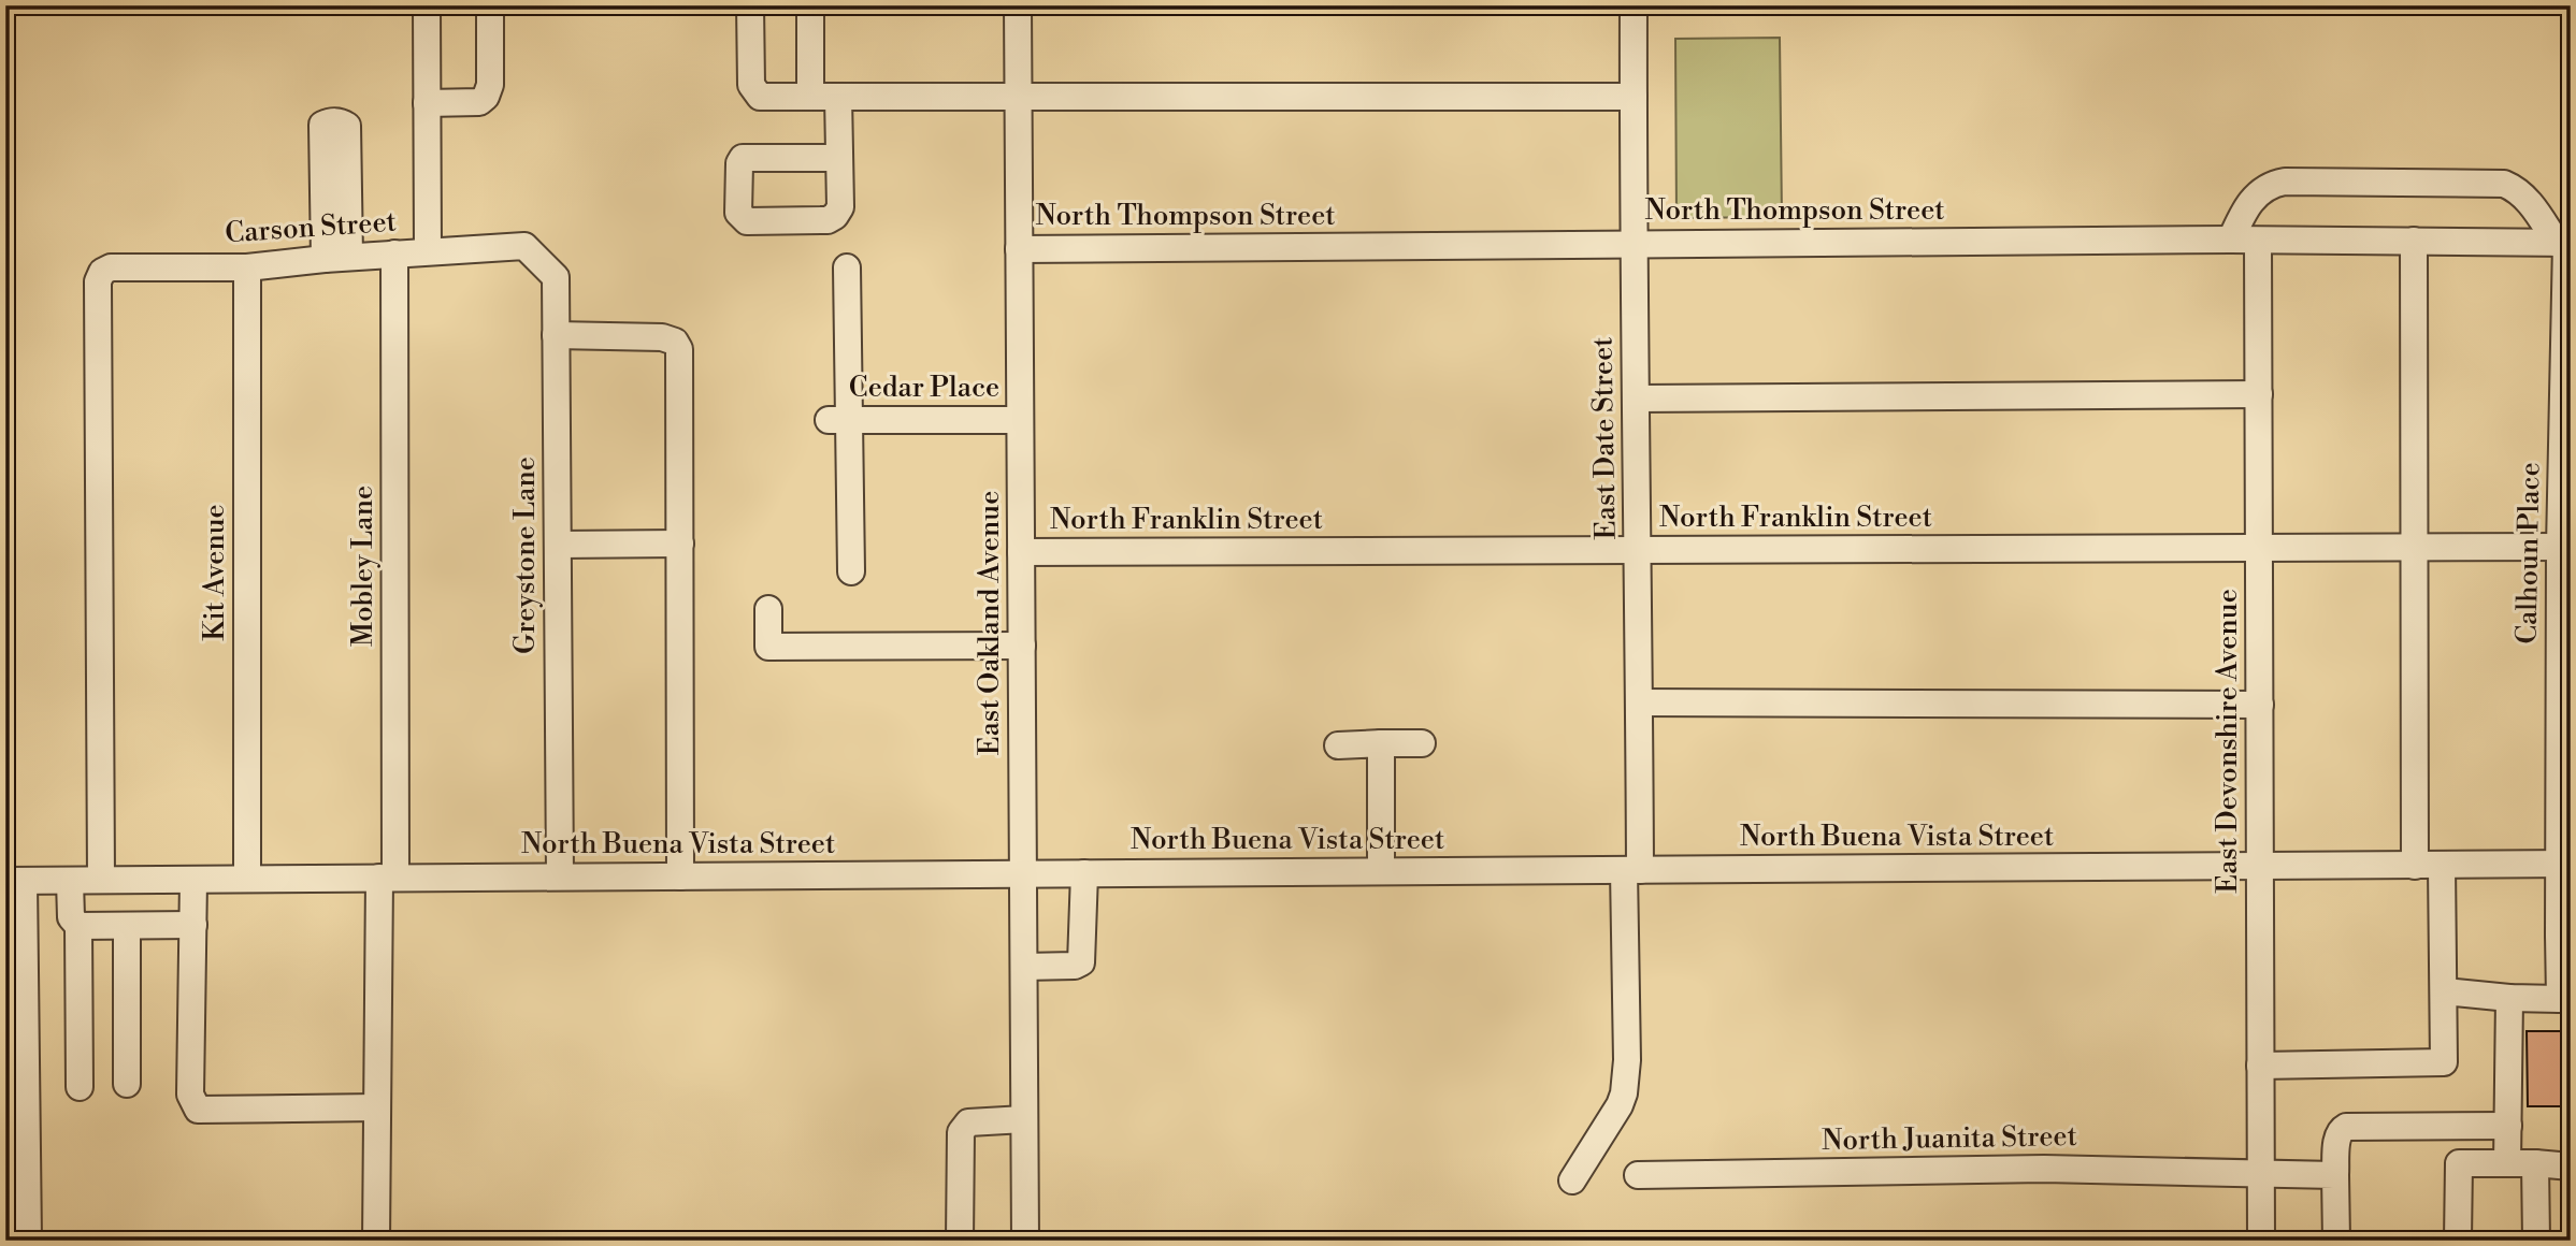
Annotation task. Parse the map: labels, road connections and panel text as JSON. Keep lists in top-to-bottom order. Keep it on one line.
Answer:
{"streets":{"street":["North Thompson Street","Carson Street","Cedar Place","East Date Street","North Franklin Street","Calhoun Place","Greystone Lane","Mobley Lane","Kit Avenue","East Oakland Avenue","East Devonshire Avenue","North Buena Vista Street","North Juanita Street"]},"crossings":[["North Thompson Street","East Date Street"],["North Thompson Street","Calhoun Place"],["North Thompson Street","East Oakland Avenue"],["North Thompson Street","East Devonshire Avenue"],["Carson Street","Greystone Lane"],["Carson Street","Mobley Lane"],["Carson Street","Kit Avenue"],["Carson Street","North Buena Vista Street"],["Cedar Place","East Oakland Avenue"],["East Date Street","North Franklin Street"],["East Date Street","North Buena Vista Street"],["North Franklin Street","Calhoun Place"],["North Franklin Street","East Oakland Avenue"],["North Franklin Street","East Devonshire Avenue"],["Calhoun Place","North Buena Vista Street"],["Greystone Lane","North Buena Vista Street"],["Mobley Lane","North Buena Vista Street"],["Kit Avenue","North Buena Vista Street"],["East Oakland Avenue","North Buena Vista Street"],["East Devonshire Avenue","North Buena Vista Street"],["East Devonshire Avenue","North Juanita Street"]]}
